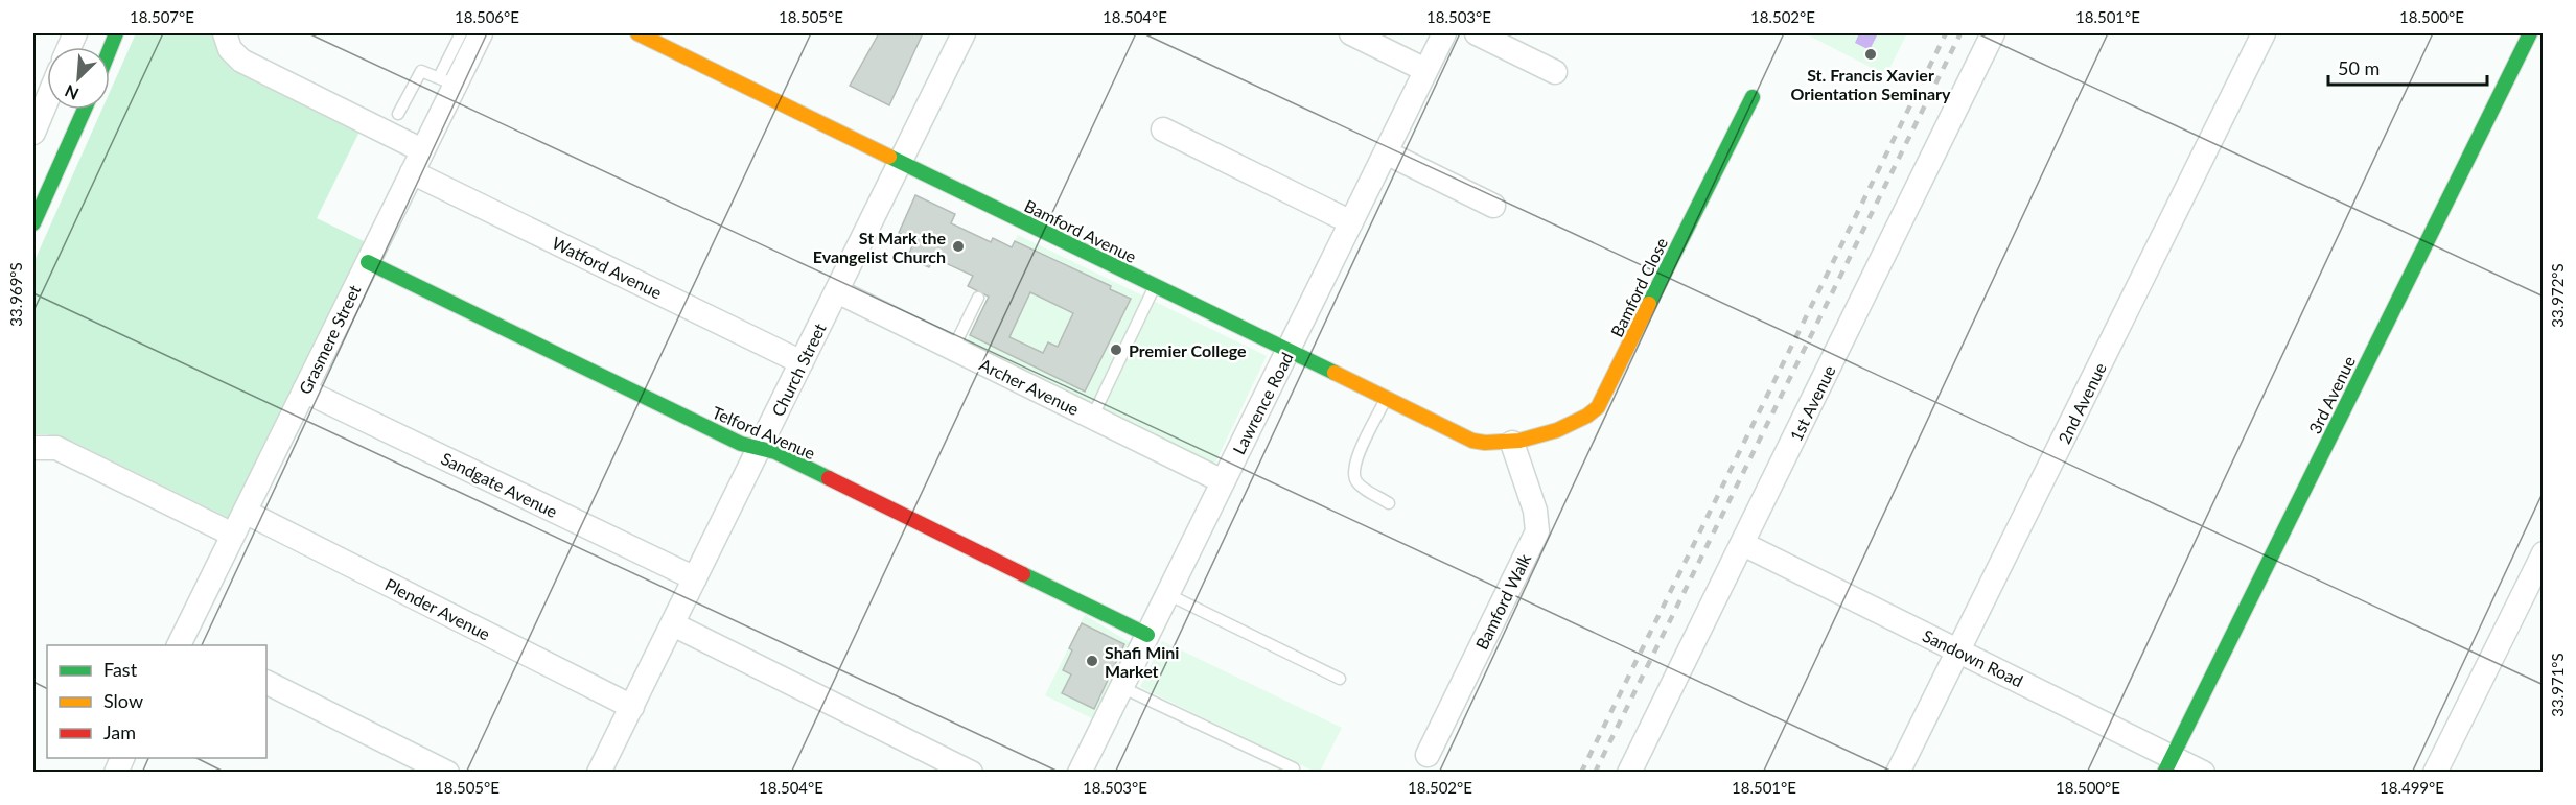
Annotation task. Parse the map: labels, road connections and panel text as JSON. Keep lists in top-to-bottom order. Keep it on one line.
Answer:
{"streets":{"street":["Bamford Avenue","Watford Avenue","Bamford Close","Grasmere Street","Church Street","Archer Avenue","3rd Avenue","Lawrence Road","1st Avenue","2nd Avenue","Telford Avenue","Sandgate Avenue","Bamford Walk","Plender Avenue","Sandown Road"]},"crossings":[["Bamford Avenue","Bamford Close"],["Bamford Avenue","Church Street"],["Bamford Avenue","Lawrence Road"],["Bamford Avenue","Bamford Walk"],["Watford Avenue","Grasmere Street"],["Watford Avenue","Church Street"],["Bamford Close","Bamford Walk"],["Grasmere Street","Telford Avenue"],["Grasmere Street","Sandgate Avenue"],["Grasmere Street","Plender Avenue"],["Church Street","Archer Avenue"],["Church Street","Telford Avenue"],["Church Street","Sandgate Avenue"],["Church Street","Plender Avenue"],["Archer Avenue","Lawrence Road"],["3rd Avenue","Sandown Road"],["Lawrence Road","Telford Avenue"],["1st Avenue","Sandown Road"],["2nd Avenue","Sandown Road"]],"places":["St. Francis Xavier Orientation Seminary","St Mark the Evangelist Church","Premier College","Shafi Mini Market"],"legend":["Fast","Slow","Jam"],"scale_bar":"50 m","north":"bottom left","coordinates":["18.507°E","18.506°E","18.505°E","18.504°E","18.503°E","18.502°E","18.501°E","18.500°E","33.969°S","33.972°S","33.971°S","18.499°E"]}
